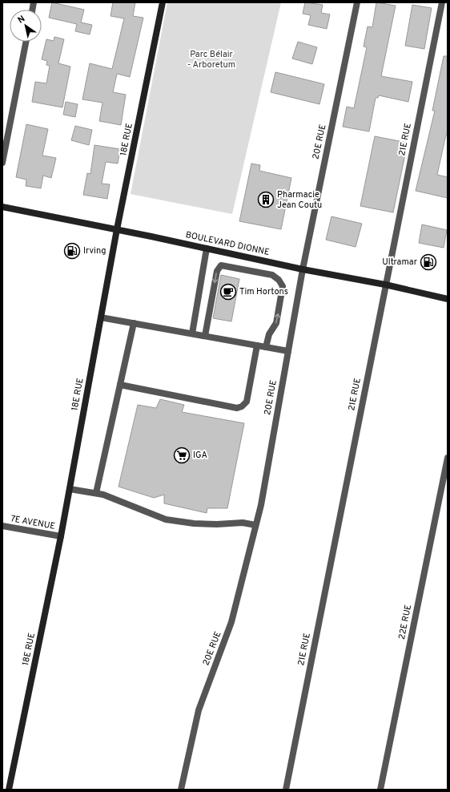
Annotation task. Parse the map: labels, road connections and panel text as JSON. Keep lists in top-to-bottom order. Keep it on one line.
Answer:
{"streets":{"street":["18E RUE","21E RUE","20E RUE","BOULEVARD DIONNE","7E AVENUE","22E RUE"]},"crossings":[["18E RUE","BOULEVARD DIONNE"],["18E RUE","7E AVENUE"],["21E RUE","BOULEVARD DIONNE"],["20E RUE","BOULEVARD DIONNE"]],"parks":["Parc Bélair - Arboretum"],"places":{"building":["Pharmacie Jean Coutu"],"fuel station":["Irving","Ultramar"],"cafe":["Tim Hortons"],"supermarket":["IGA"]},"north":"top left"}
